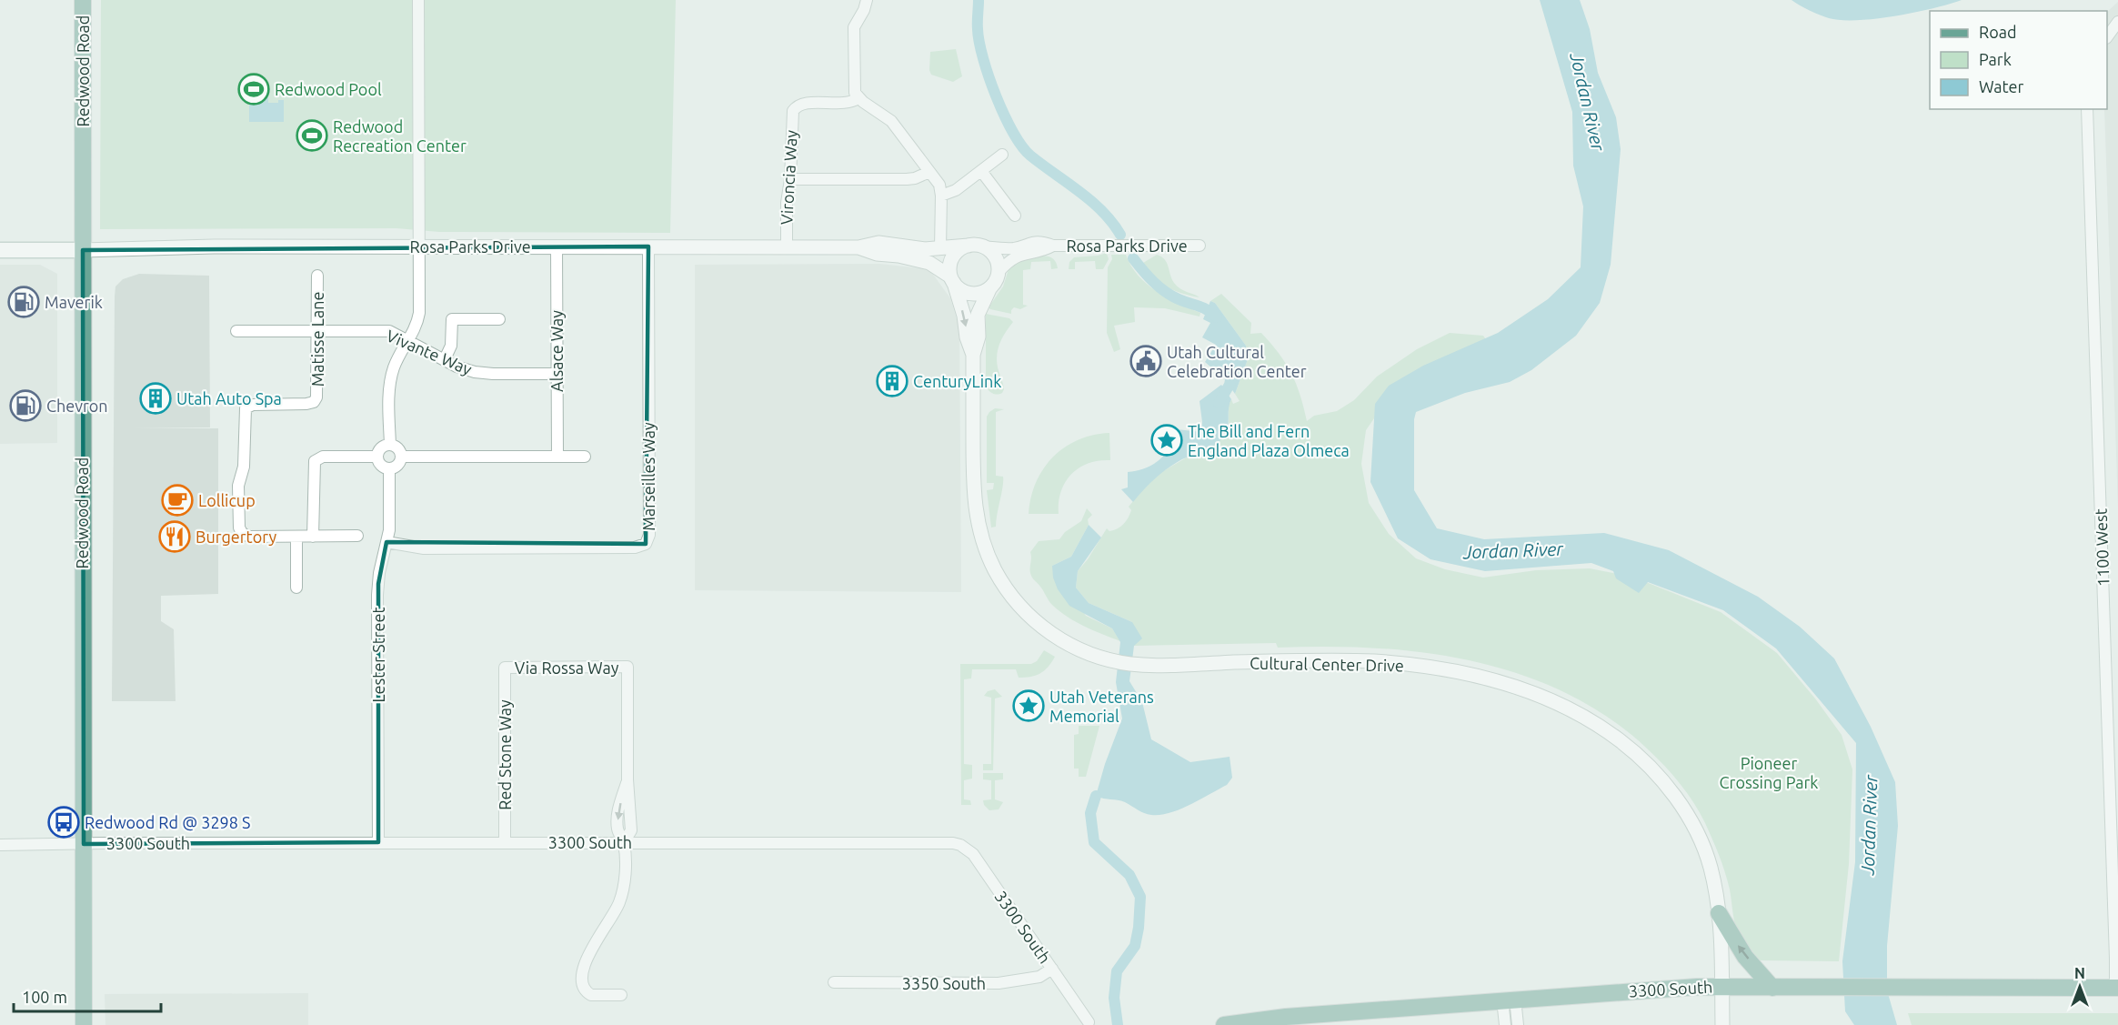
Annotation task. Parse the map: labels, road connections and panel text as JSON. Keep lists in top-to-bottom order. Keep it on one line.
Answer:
{"streets":{"main road":["Redwood Road","3300 South"],"street":["Vironcia Way","Rosa Parks Drive","Matisse Lane","Alsace Way","Vivante Way","Marseilles Way","1100 West","Lester Street","Cultural Center Drive","Via Rossa Way","Red Stone Way","3350 South"]},"crossings":[["Redwood Road","Rosa Parks Drive"],["Redwood Road","3300 South"],["Vironcia Way","Rosa Parks Drive"],["Rosa Parks Drive","Alsace Way"],["Rosa Parks Drive","Marseilles Way"],["Rosa Parks Drive","Cultural Center Drive"],["Matisse Lane","Vivante Way"],["Alsace Way","Vivante Way"],["Marseilles Way","Lester Street"],["1100 West","3300 South"],["Lester Street","3300 South"],["Cultural Center Drive","3300 South"],["Via Rossa Way","Red Stone Way"],["Via Rossa Way","3300 South"],["Red Stone Way","3300 South"],["3300 South","3350 South"]],"water":["Jordan River"],"parks":["Pioneer Crossing Park"],"places":{"sports":["Redwood Pool","Redwood Recreation Center"],"fuel station":["Maverik","Chevron"],"public building":["Utah Cultural Celebration Center"],"building":["CenturyLink","Utah Auto Spa"],"place":["The Bill and Fern England Plaza Olmeca","Utah Veterans Memorial"],"cafe":["Lollicup"],"restaurant":["Burgertory"],"bus stop":["Redwood Rd @ 3298 S"]},"legend":["Road","Park","Water"],"scale_bar":"100 m","north":"top"}
